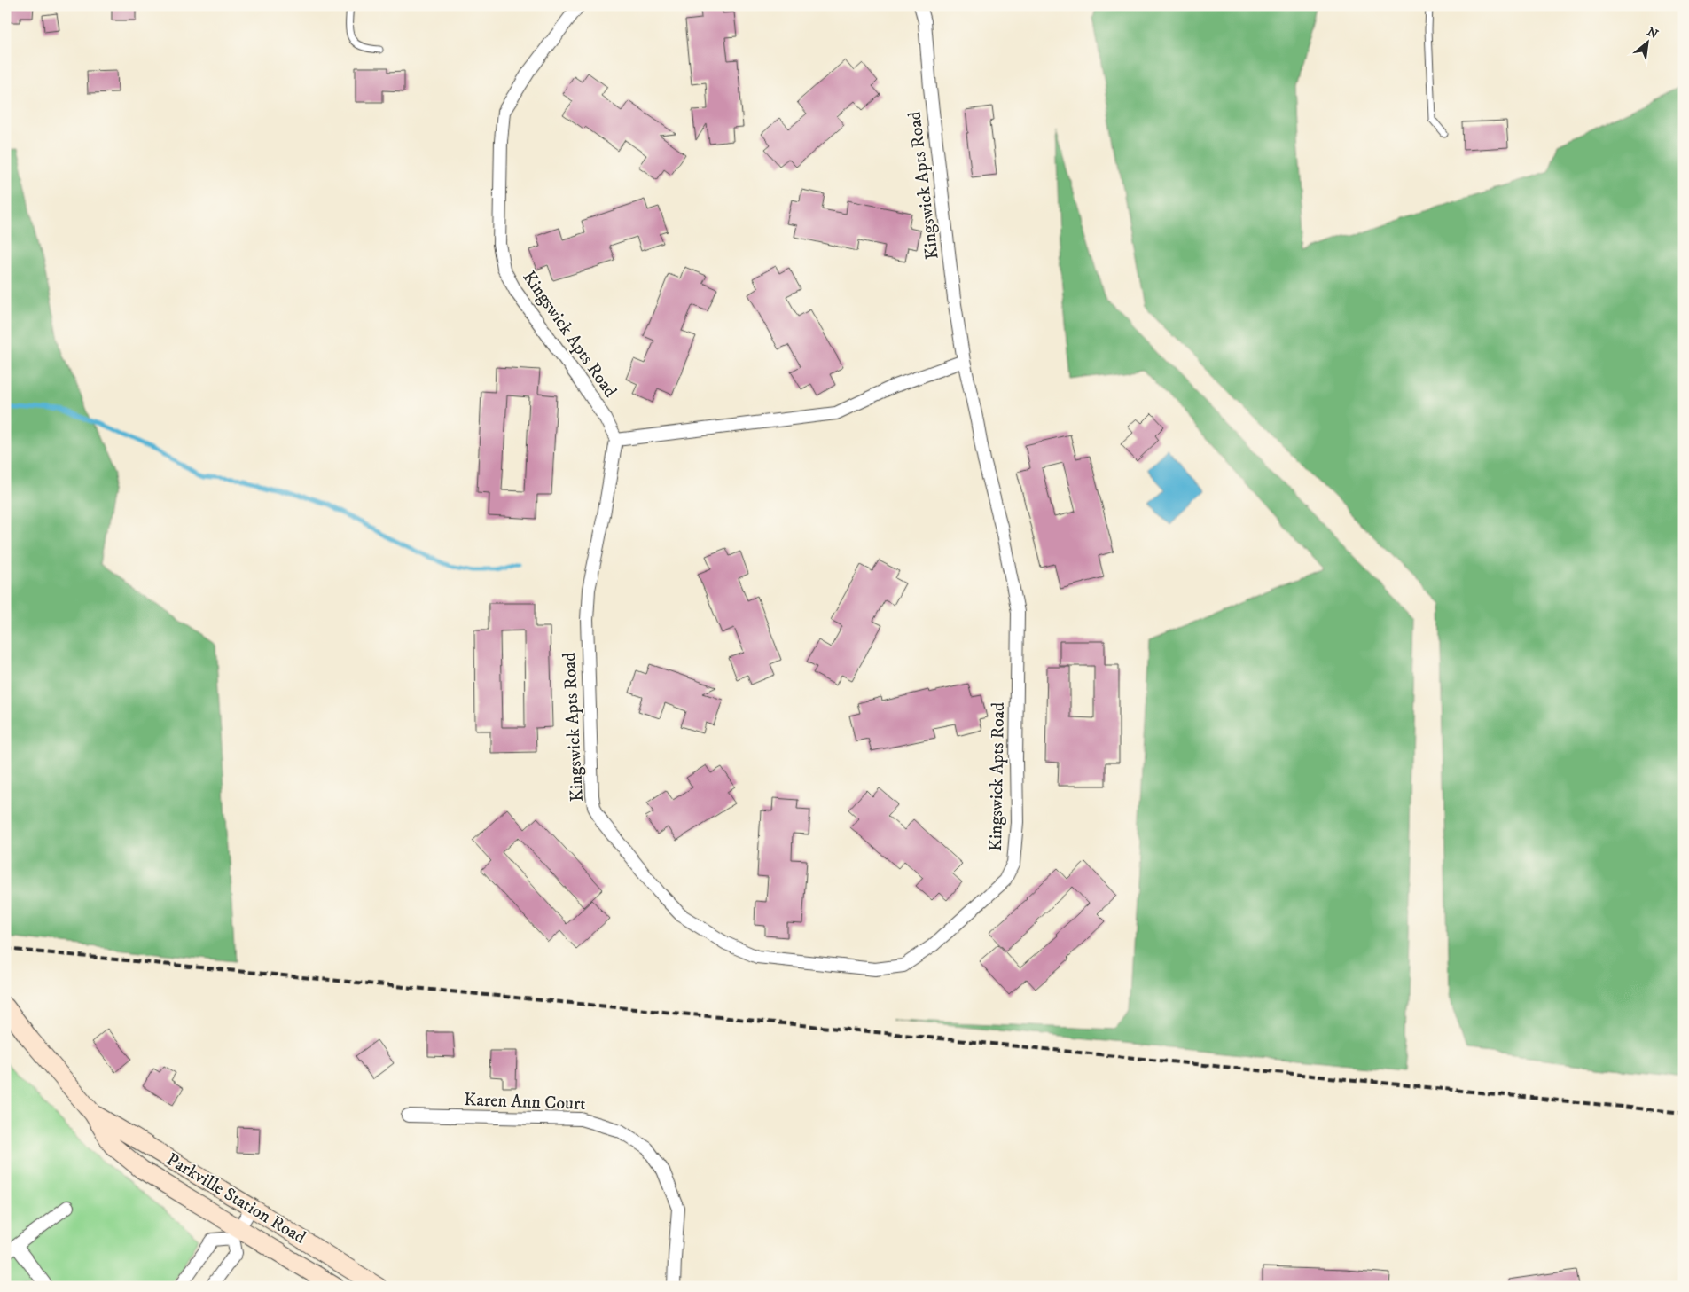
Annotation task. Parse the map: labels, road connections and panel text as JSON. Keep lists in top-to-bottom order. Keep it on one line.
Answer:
{"streets":{"main road":["Parkville Station Road"],"street":["Kingswick Apts Road","Karen Ann Court"]},"north":"top right"}
